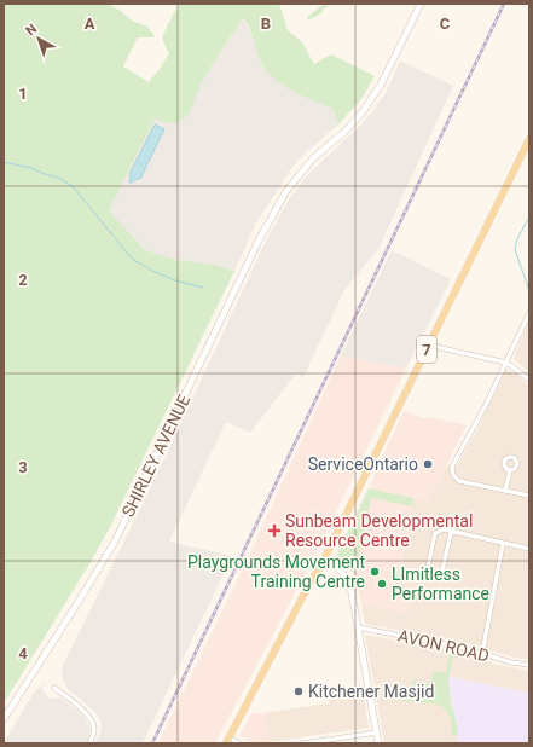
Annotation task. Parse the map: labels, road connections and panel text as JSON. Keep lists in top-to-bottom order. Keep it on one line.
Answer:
{"streets":{"main road":["7","SHIRLEY AVENUE"],"street":["AVON ROAD"]},"places":{"other":["ServiceOntario","Playgrounds Movement Training Centre","LImitless Performance","Kitchener Masjid"],"health":["Sunbeam Developmental Resource Centre"]},"north":"top left","grid":{"columns":["A","B","C"],"rows":["1","2","3","4"]}}
